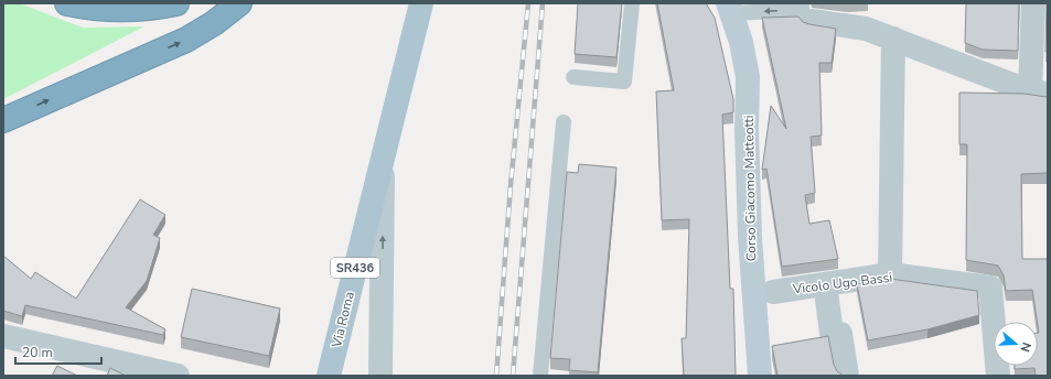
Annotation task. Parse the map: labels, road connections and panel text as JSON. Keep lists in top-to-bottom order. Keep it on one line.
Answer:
{"streets":{"main road":["Corso Giacomo Matteotti","SR436","Via Roma"],"street":["Vicolo Ugo Bassi"]},"scale_bar":"20 m","north":"right"}
